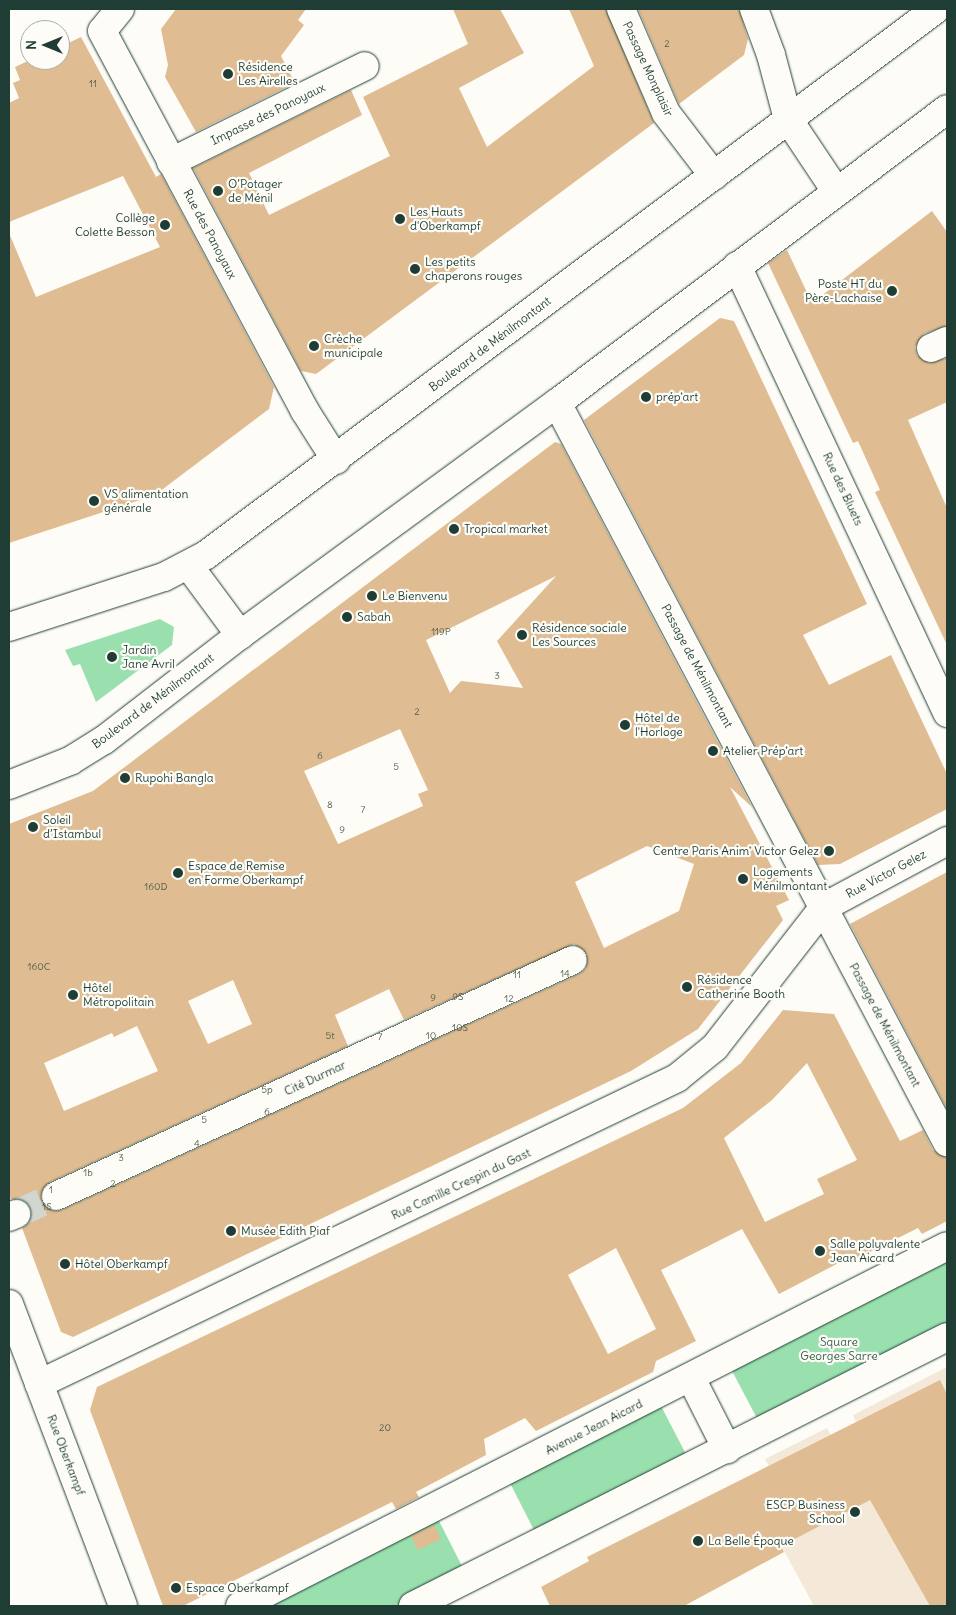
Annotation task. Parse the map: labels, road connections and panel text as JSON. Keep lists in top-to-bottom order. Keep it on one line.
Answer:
{"streets":{"street":["Passage Monplaisir","Impasse des Panoyaux","Rue des Panoyaux","Boulevard de Ménilmontant","Rue des Bluets","Passage de Ménilmontant","Rue Victor Gelez","Cité Durmar","Rue Camille Crespin du Gast","Avenue Jean Aicard","Rue Oberkampf"]},"crossings":[["Passage Monplaisir","Boulevard de Ménilmontant"],["Impasse des Panoyaux","Rue des Panoyaux"],["Rue des Panoyaux","Boulevard de Ménilmontant"],["Boulevard de Ménilmontant","Rue des Bluets"],["Boulevard de Ménilmontant","Passage de Ménilmontant"],["Passage de Ménilmontant","Rue Victor Gelez"],["Passage de Ménilmontant","Rue Camille Crespin du Gast"],["Rue Victor Gelez","Rue Camille Crespin du Gast"],["Rue Camille Crespin du Gast","Rue Oberkampf"]],"parks":["Square Georges Sarre"],"places":["Résidence Les Airelles","O’Potager de Ménil","Les Hauts d'Oberkampf","Collège Colette Besson","Les petits chaperons rouges","Poste HT du Père-Lachaise","Crèche municipale","prép'art","VS alimentation générale","Tropical market","Le Bienvenu","Sabah","Résidence sociale Les Sources","Jardin Jane Avril","Hôtel de l'Horloge","Atelier Prép'art","Rupohi Bangla","Soleil d’Istambul","Centre Paris Anim' Victor Gelez","Espace de Remise en Forme Oberkampf","Logements Ménilmontant","Résidence Catherine Booth","Hôtel Métropolitain","Musée Edith Piaf","Salle polyvalente Jean Aicard","Hôtel Oberkampf","ESCP Business School","La Belle Époque","Espace Oberkampf"],"house_numbers":["2","11","119P","3","2","6","5","8","7","9","160D","160C","14","11","9S","9","12","10S","5t","10","7","5p","6","5","4","3","1b","2","1","1S","20"],"north":"left"}
